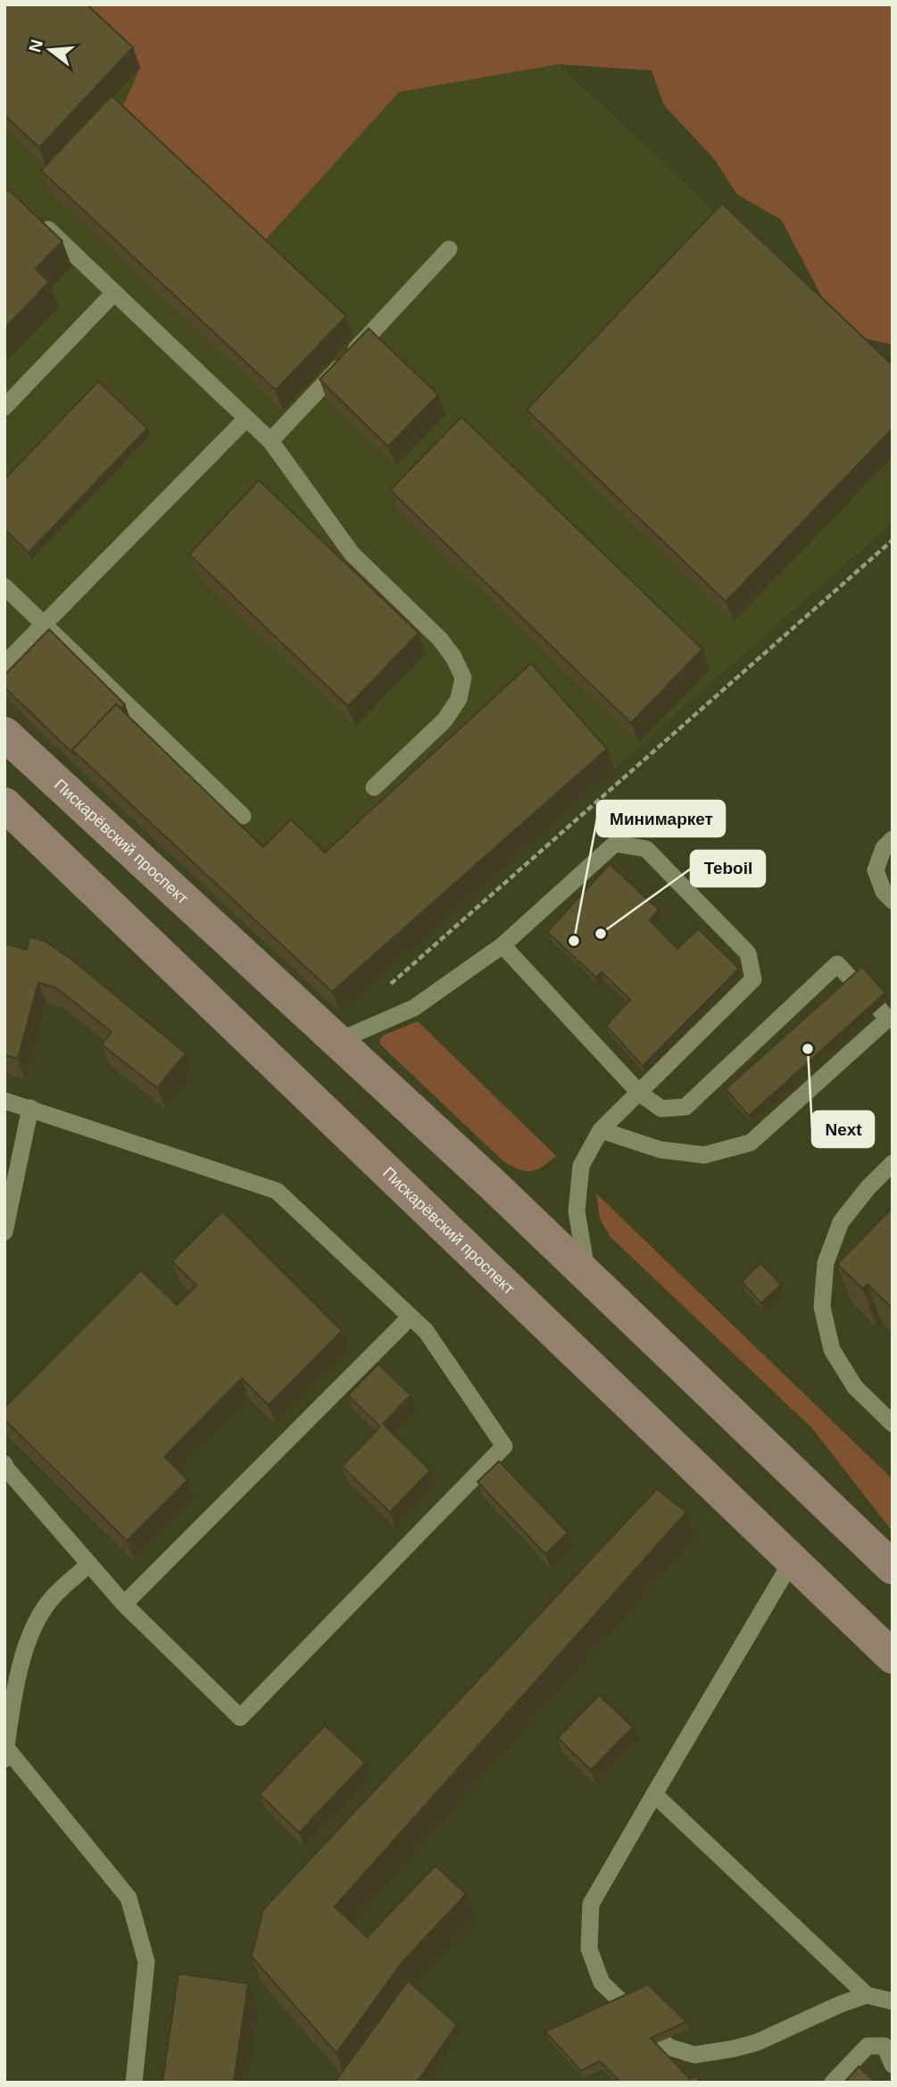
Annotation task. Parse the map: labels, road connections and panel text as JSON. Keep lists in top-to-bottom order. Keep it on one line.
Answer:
{"streets":{"main road":["Пискарёвский проспект"]},"places":["Teboil","Минимаркет","Next"],"north":"left"}
